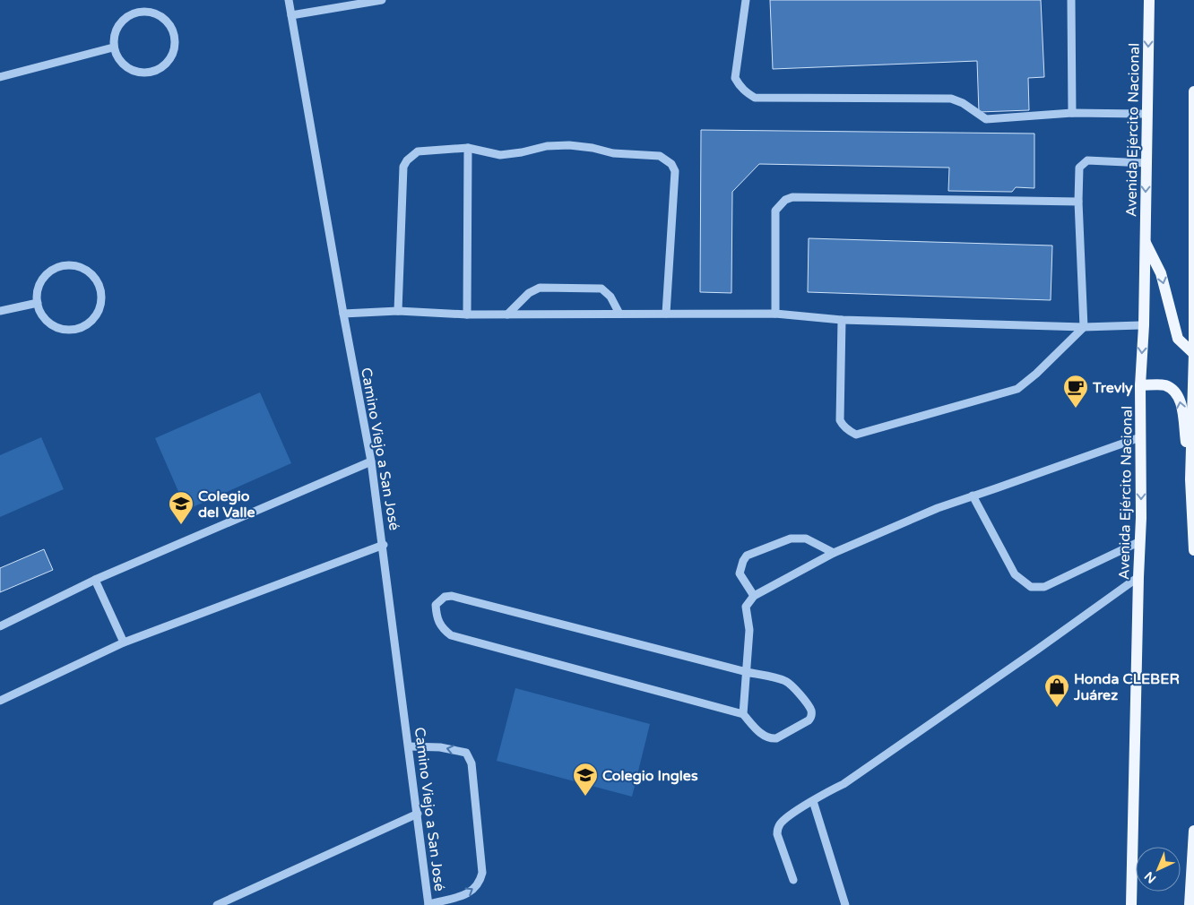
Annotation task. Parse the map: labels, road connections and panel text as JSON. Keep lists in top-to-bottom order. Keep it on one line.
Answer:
{"streets":{"main road":["Avenida Ejército Nacional"],"street":["Camino Viejo a San José"]},"places":{"cafe":["Trevly"],"school or university":["Colegio del Valle","Colegio Ingles"],"shop":["Honda CLEBER Juárez"]},"north":"bottom left"}
